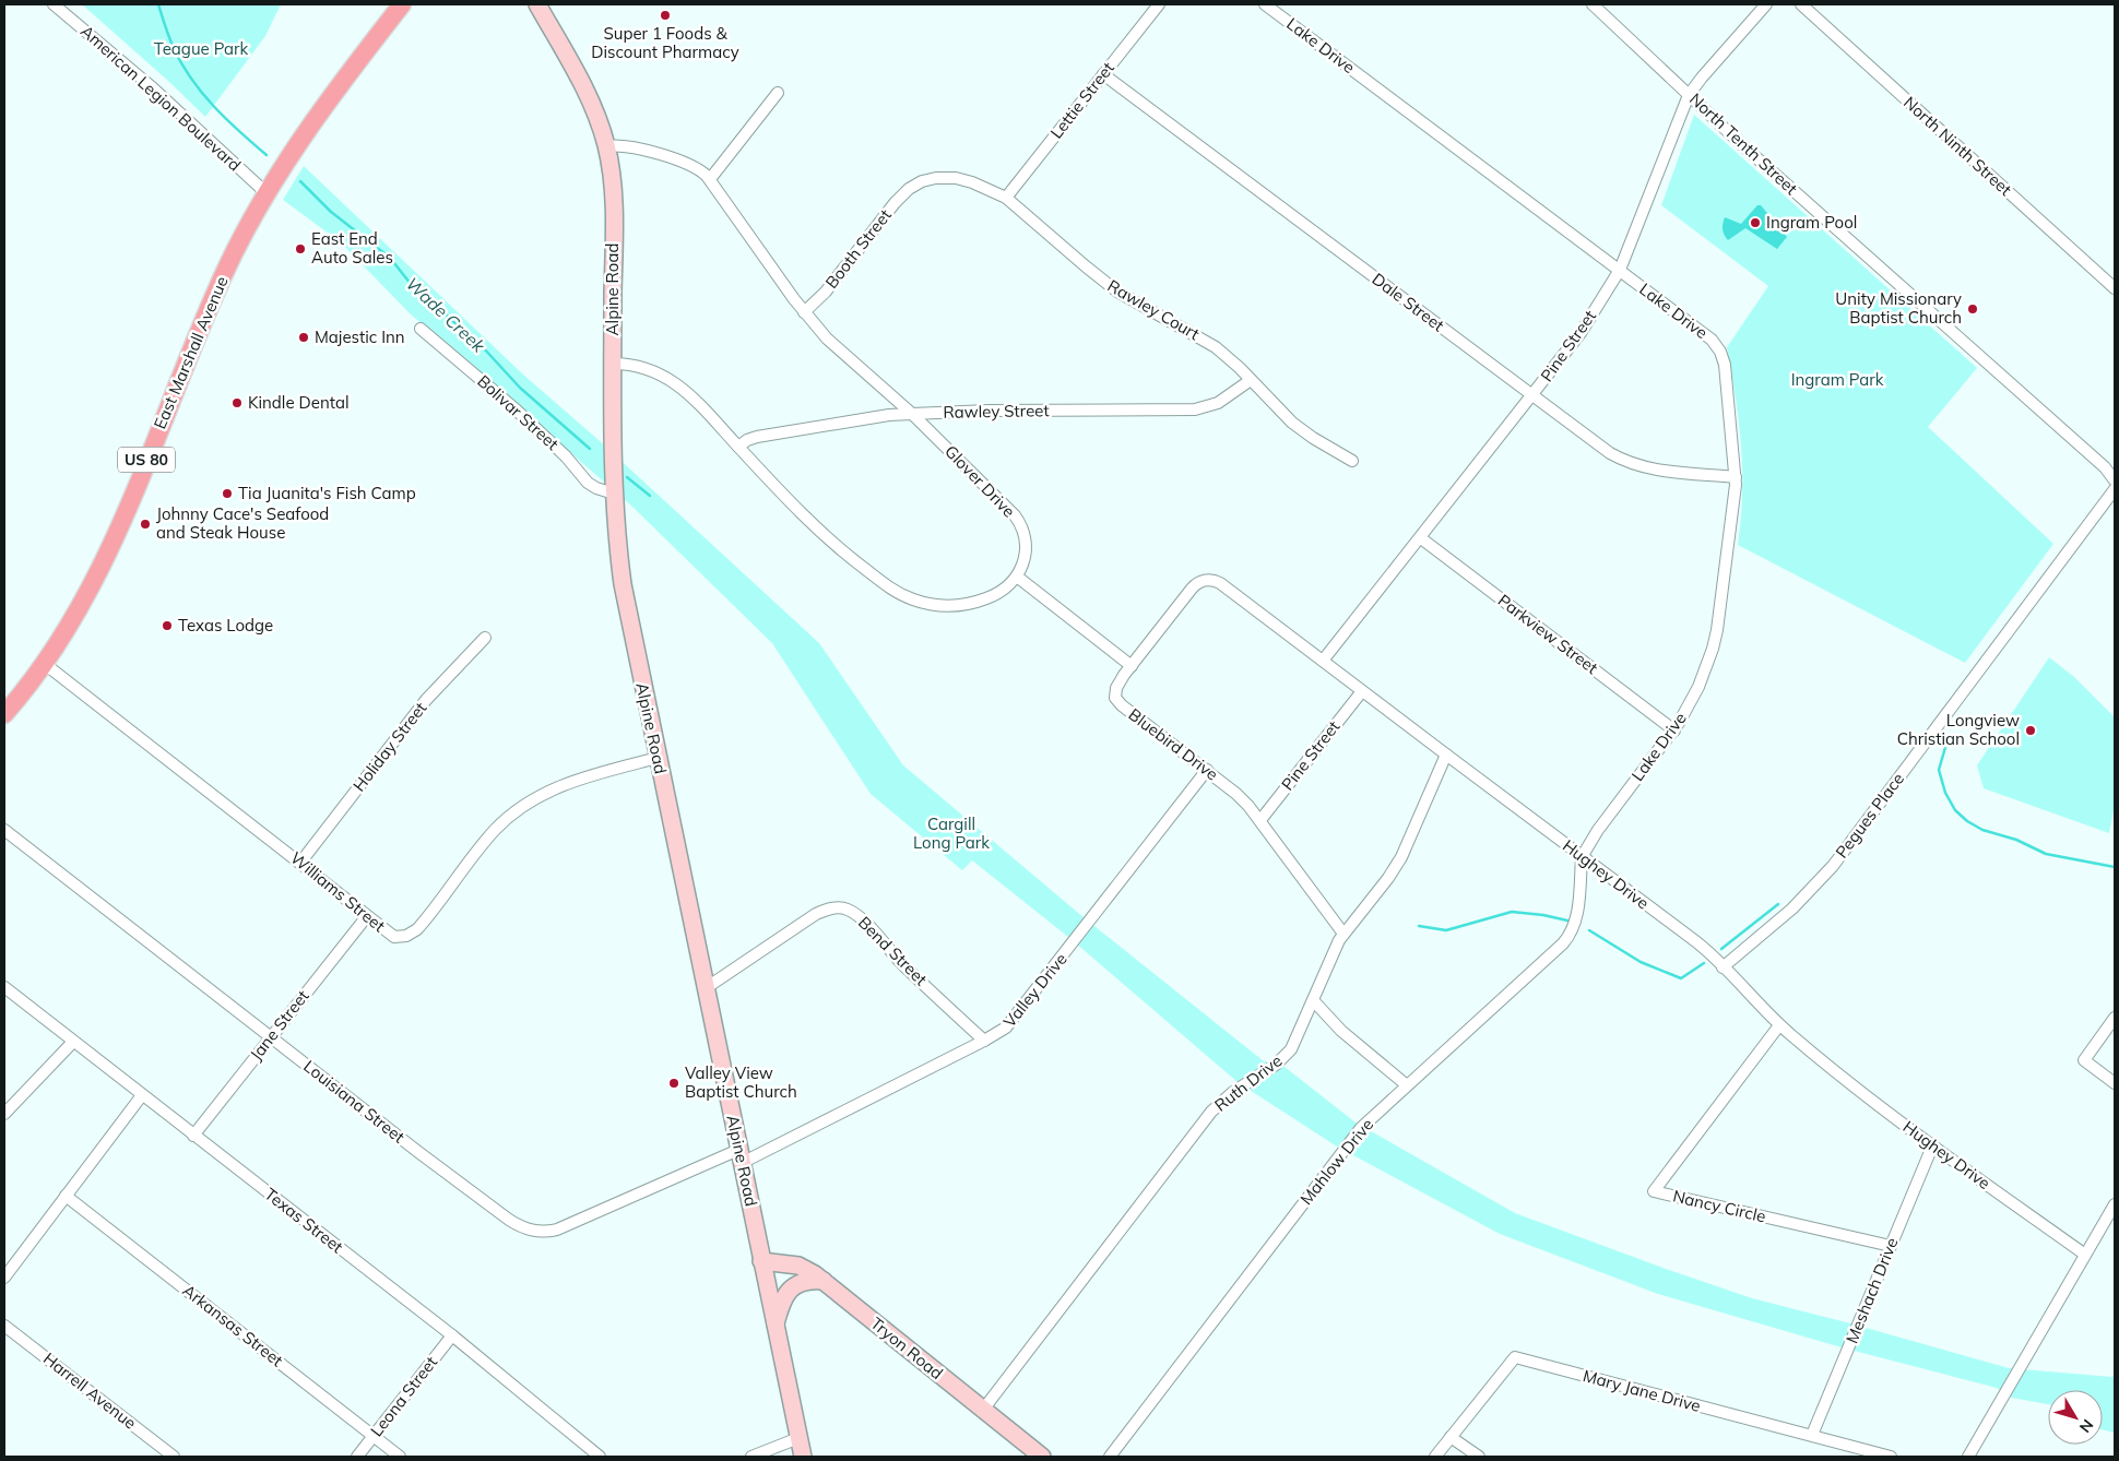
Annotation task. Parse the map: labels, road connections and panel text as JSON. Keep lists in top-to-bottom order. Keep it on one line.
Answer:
{"streets":{"main road":["Alpine Road","East Marshall Avenue","US 80","Tryon Road"],"street":["Lake Drive","American Legion Boulevard","Lettie Street","North Tenth Street","North Ninth Street","Booth Street","Dale Street","Rawley Court","Pine Street","Rawley Street","Bolivar Street","Glover Drive","Parkview Street","Bluebird Drive","Holiday Street","Pegues Place","Hughey Drive","Williams Street","Bend Street","Valley Drive","Jane Street","Ruth Drive","Louisiana Street","Mahlow Drive","Nancy Circle","Texas Street","Meshach Drive","Arkansas Street","Harrell Avenue","Mary Jane Drive","Leona Street"]},"crossings":[["Lake Drive","Dale Street"],["Lake Drive","Pine Street"],["Lake Drive","Parkview Street"],["Lake Drive","Hughey Drive"],["Lake Drive","Mahlow Drive"],["American Legion Boulevard","East Marshall Avenue"],["Lettie Street","Dale Street"],["Lettie Street","Rawley Court"],["North Tenth Street","Pine Street"],["Booth Street","Rawley Court"],["Booth Street","Glover Drive"],["Alpine Road","Bolivar Street"],["Alpine Road","Glover Drive"],["Alpine Road","Williams Street"],["Alpine Road","Bend Street"],["Alpine Road","Valley Drive"],["Alpine Road","Louisiana Street"],["Alpine Road","Tryon Road"],["Dale Street","Pine Street"],["Rawley Court","Rawley Street"],["Pine Street","Parkview Street"],["Pine Street","Bluebird Drive"],["Pine Street","Hughey Drive"],["East Marshall Avenue","Williams Street"],["Rawley Street","Glover Drive"],["Bluebird Drive","Hughey Drive"],["Bluebird Drive","Valley Drive"],["Bluebird Drive","Ruth Drive"],["Holiday Street","Williams Street"],["Pegues Place","Hughey Drive"],["Hughey Drive","Ruth Drive"],["Hughey Drive","Mahlow Drive"],["Hughey Drive","Nancy Circle"],["Hughey Drive","Meshach Drive"],["Williams Street","Jane Street"],["Bend Street","Valley Drive"],["Valley Drive","Louisiana Street"],["Jane Street","Louisiana Street"],["Jane Street","Texas Street"],["Ruth Drive","Tryon Road"],["Nancy Circle","Meshach Drive"],["Texas Street","Leona Street"],["Meshach Drive","Mary Jane Drive"],["Arkansas Street","Leona Street"]],"water":["Wade Creek"],"parks":["Teague Park","Ingram Park","Cargill Long Park"],"places":["Super 1 Foods & Discount Pharmacy","Ingram Pool","East End Auto Sales","Unity Missionary Baptist Church","Majestic Inn","Kindle Dental","Tia Juanita's Fish Camp","Johnny Cace's Seafood and Steak House","Texas Lodge","Longview Christian School","Valley View Baptist Church"],"north":"bottom right"}
